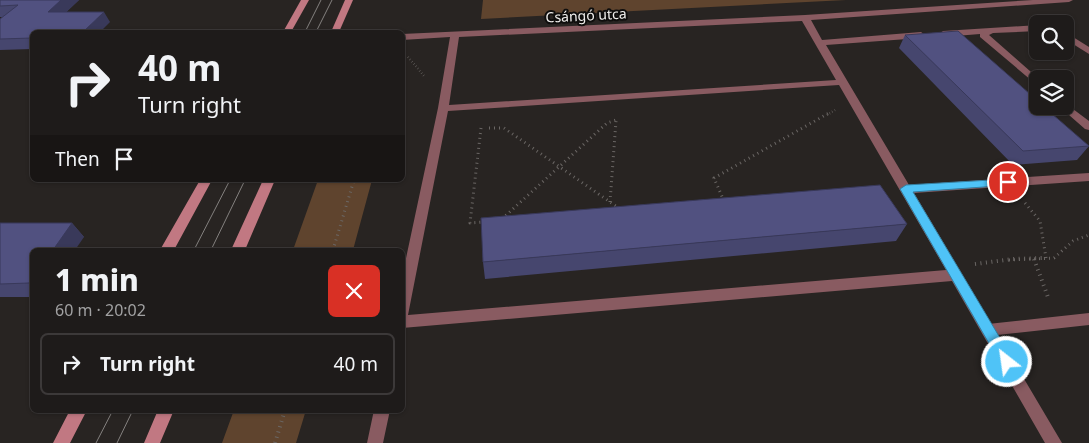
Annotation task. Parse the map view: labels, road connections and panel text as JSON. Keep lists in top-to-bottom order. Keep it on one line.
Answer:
{"streets":{"street":["Csángó utca"]},"page":{"turn":["40 m","Turn right"],"then":"Then","heading":["1 min","60 m · 20:02"],"list":[{"name":"Turn right","value":"40 m"}]}}
